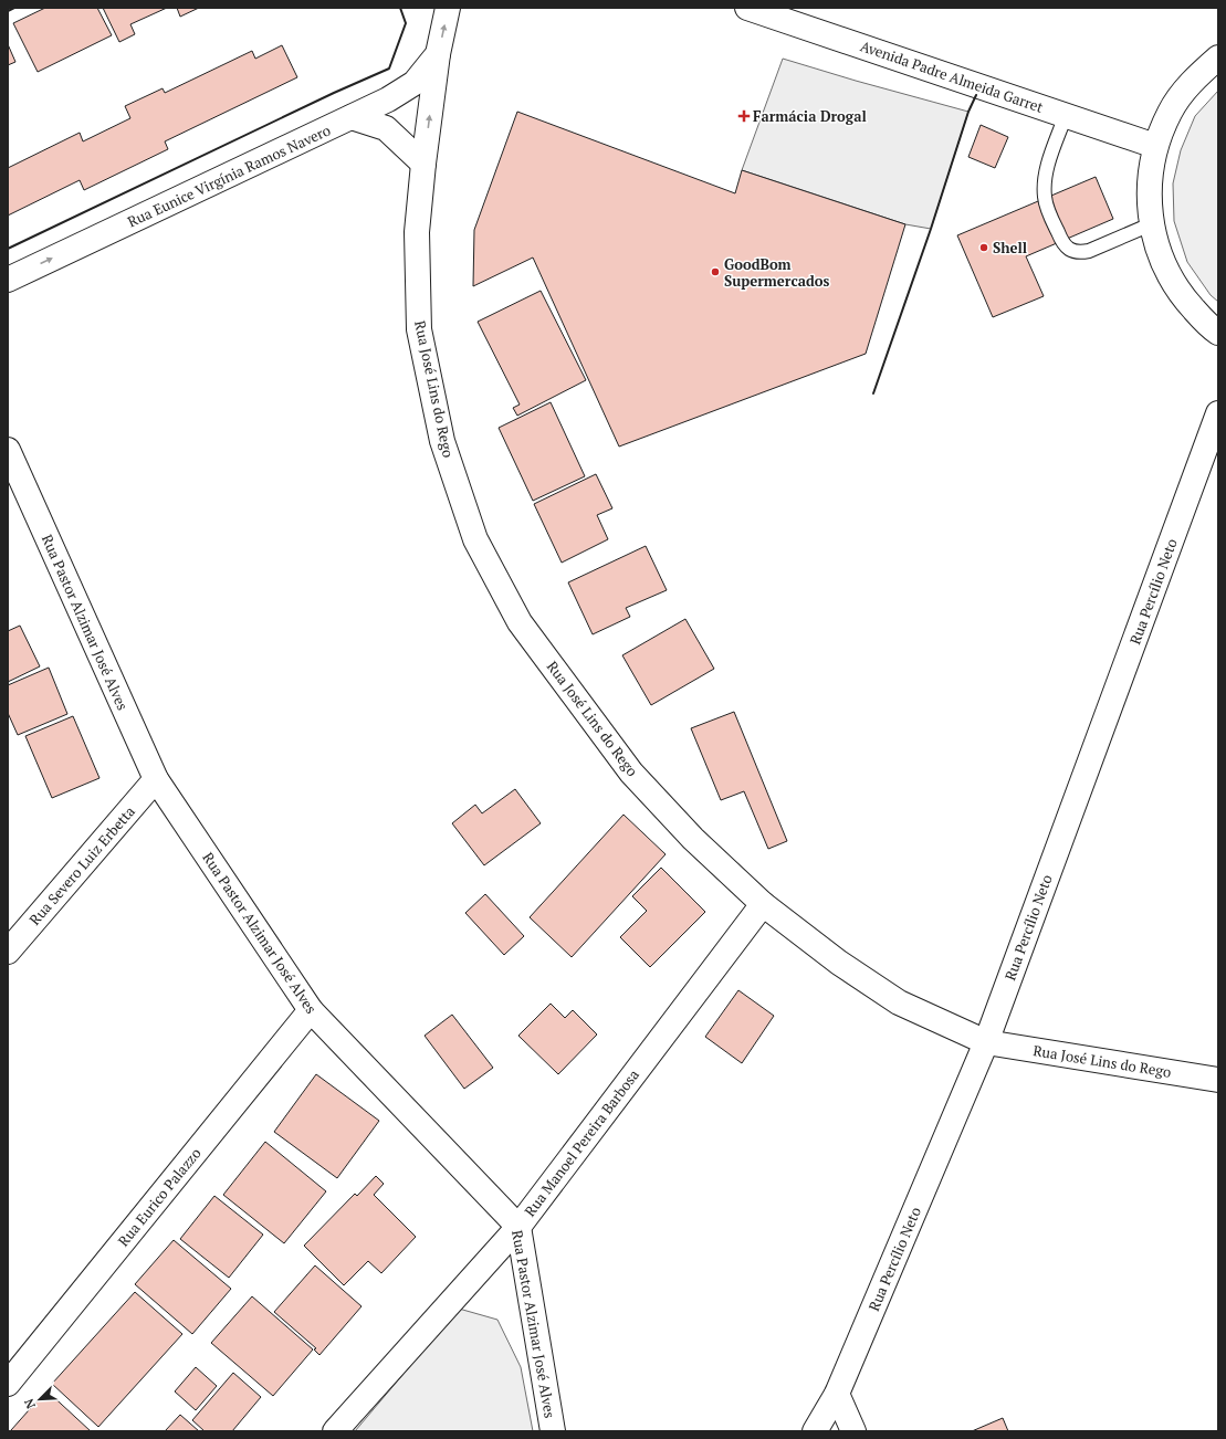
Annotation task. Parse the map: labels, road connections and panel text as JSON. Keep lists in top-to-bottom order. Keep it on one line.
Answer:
{"streets":{"street":["Avenida Padre Almeida Garret","Rua Eunice Virgínia Ramos Navero","Rua José Lins do Rego","Rua Percílio Neto","Rua Pastor Alzimar José Alves","Rua Severo Luiz Erbetta","Rua Manoel Pereira Barbosa","Rua Eurico Palazzo"]},"crossings":[["Rua Eunice Virgínia Ramos Navero","Rua José Lins do Rego"],["Rua José Lins do Rego","Rua Percílio Neto"],["Rua José Lins do Rego","Rua Manoel Pereira Barbosa"],["Rua Pastor Alzimar José Alves","Rua Severo Luiz Erbetta"],["Rua Pastor Alzimar José Alves","Rua Manoel Pereira Barbosa"],["Rua Pastor Alzimar José Alves","Rua Eurico Palazzo"]],"one_way":["Rua Eunice Virgínia Ramos Navero"],"places":{"health":["Farmácia Drogal"],"other":["Shell","GoodBom Supermercados"]},"north":"bottom left"}
